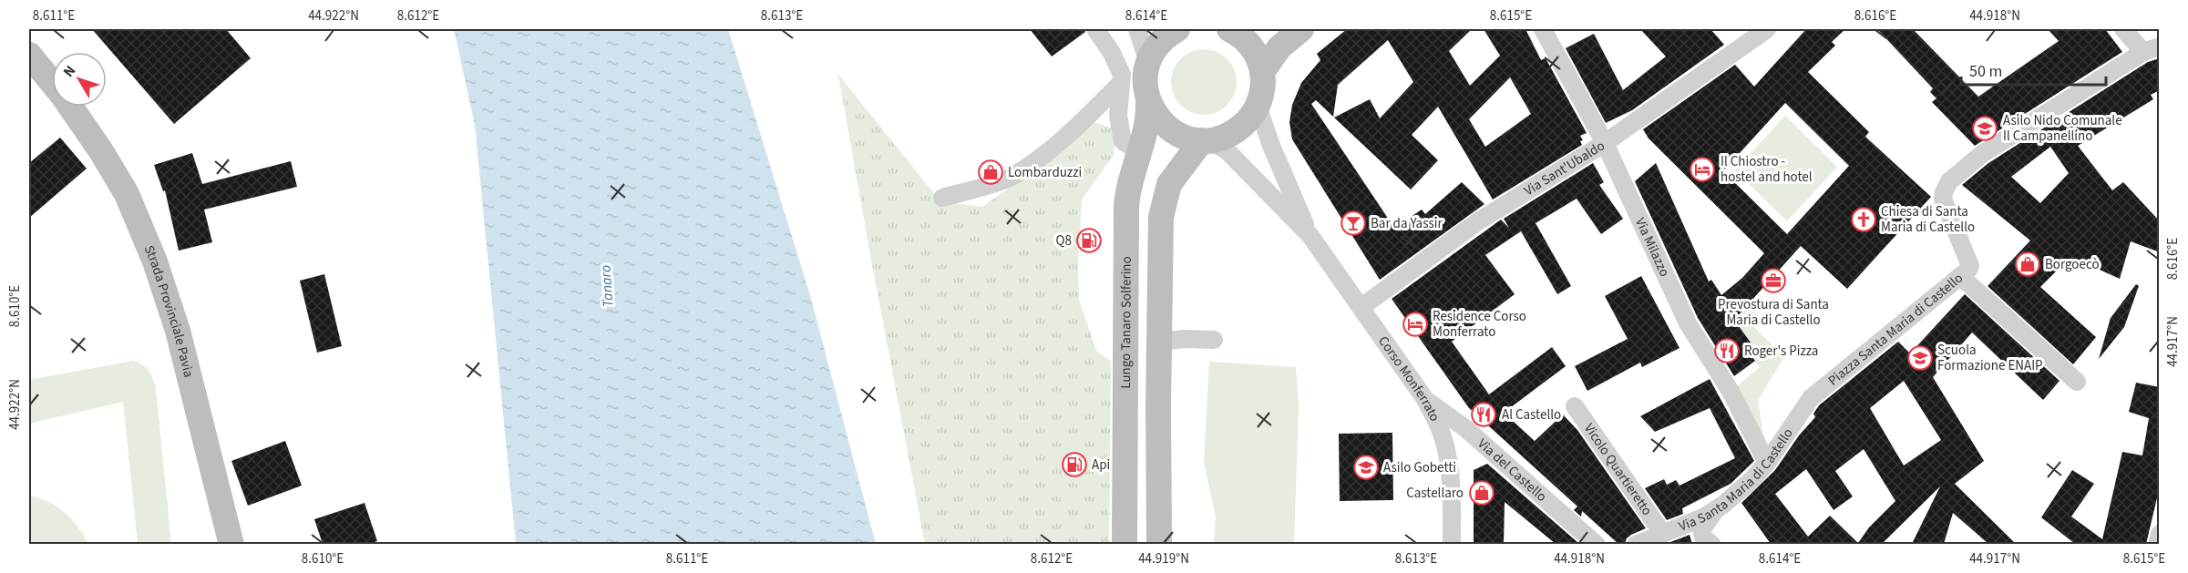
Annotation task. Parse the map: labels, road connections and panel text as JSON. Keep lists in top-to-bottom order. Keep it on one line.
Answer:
{"streets":{"main road":["Strada Provinciale Pavia","Lungo Tanaro Solferino"],"street":["Via Sant'Ubaldo","Via Milazzo","Piazza Santa Maria di Castello","Corso Monferrato","Via del Castello","Vicolo Quartieretto","Via Santa Maria di Castello"]},"crossings":[["Via Sant'Ubaldo","Via Milazzo"],["Via Sant'Ubaldo","Corso Monferrato"],["Via Milazzo","Via Santa Maria di Castello"],["Piazza Santa Maria di Castello","Via Santa Maria di Castello"],["Corso Monferrato","Via del Castello"],["Vicolo Quartieretto","Via Santa Maria di Castello"]],"water":["Tanaro"],"places":{"school or university":["Asilo Nido Comunale Il Campanellino","Scuola Formazione ENAIP","Asilo Gobetti"],"hotel":["Il Chiostro - hostel and hotel","Residence Corso Monferrato"],"shop":["Lombarduzzi","Borgoecò","Castellaro"],"church":["Chiesa di Santa Maria di Castello"],"bar":["Bar da Yassir"],"fuel station":["Q8","Api"],"office":["Prevostura di Santa Maria di Castello"],"restaurant":["Roger's Pizza","Al Castello"]},"scale_bar":"50 m","north":"top left","coordinates":["8.611°E","44.922°N","8.612°E","8.613°E","8.614°E","8.615°E","8.616°E","44.918°N","8.610°E","44.917°N","44.919°N"]}
